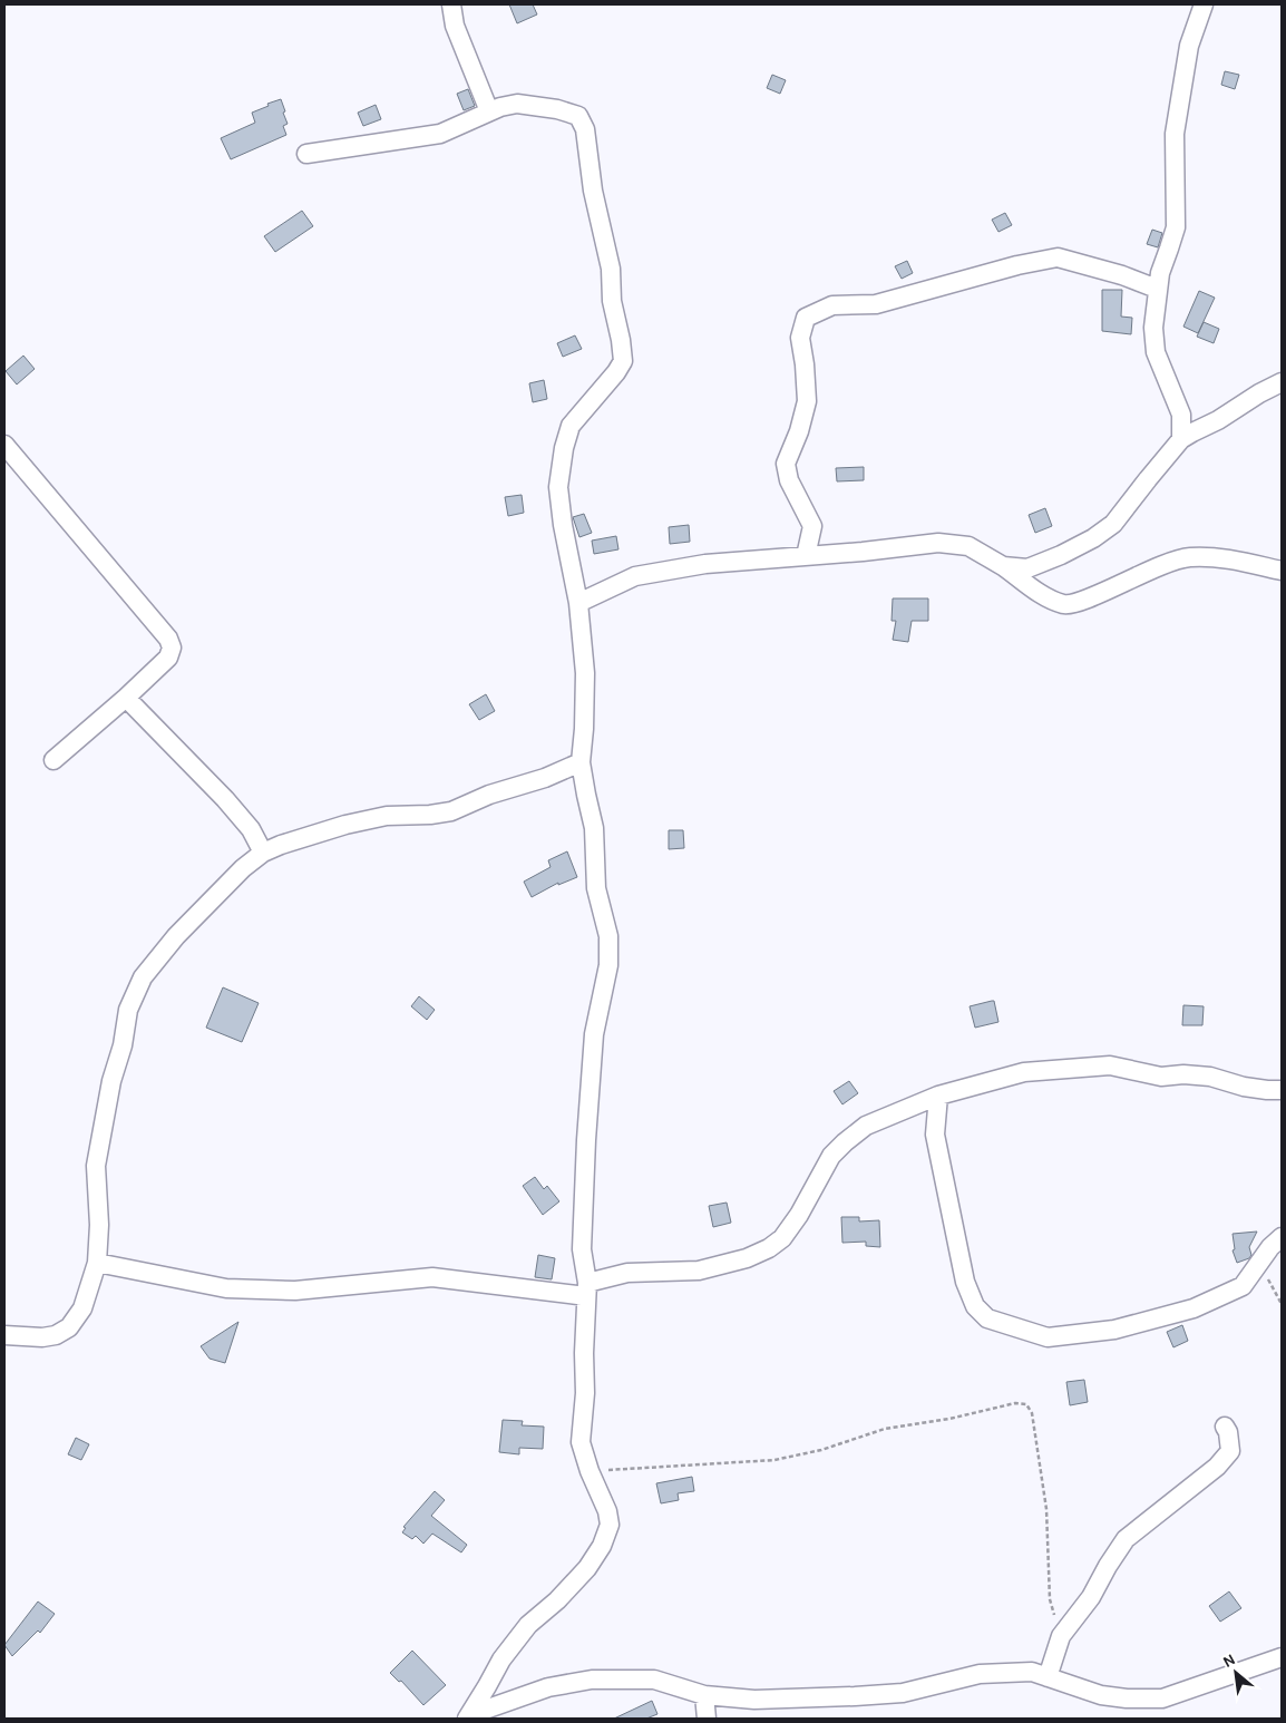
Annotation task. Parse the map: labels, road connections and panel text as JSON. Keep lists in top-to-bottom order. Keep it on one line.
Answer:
{"north":"top left"}
